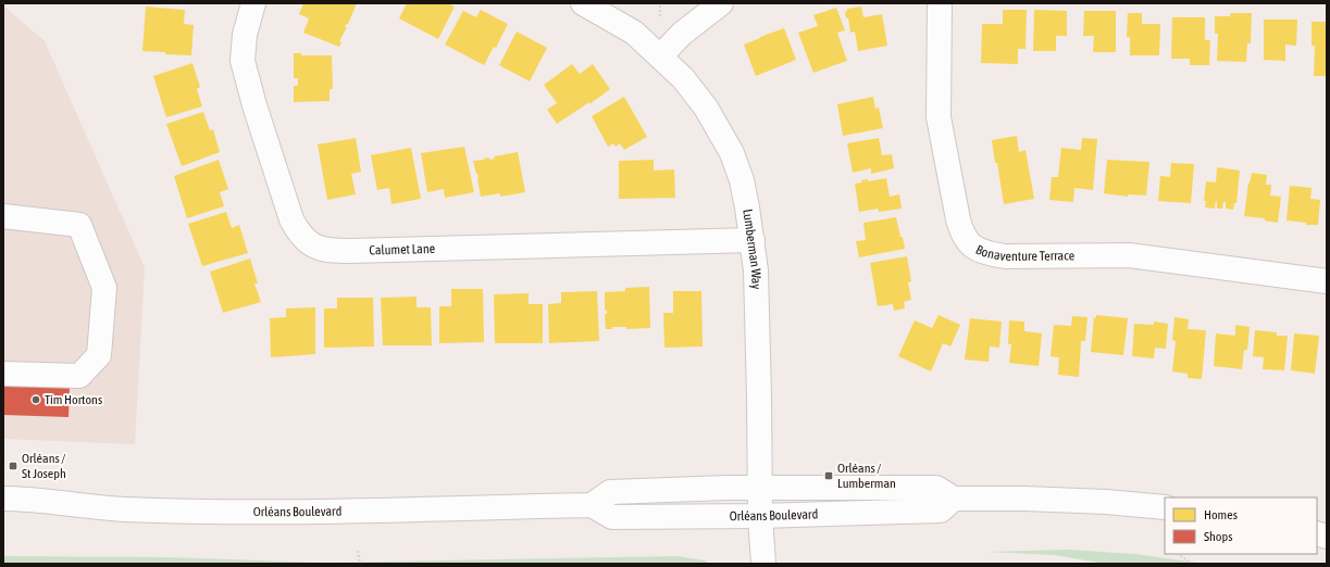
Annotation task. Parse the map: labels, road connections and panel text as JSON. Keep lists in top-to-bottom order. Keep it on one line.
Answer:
{"streets":{"street":["Calumet Lane","Lumberman Way","Bonaventure Terrace","Orléans Boulevard"]},"crossings":[["Calumet Lane","Lumberman Way"],["Lumberman Way","Orléans Boulevard"]],"places":{"other":["Tim Hortons"],"transit":["Orléans / St Joseph","Orléans / Lumberman"]},"legend":["Homes","Shops"]}
